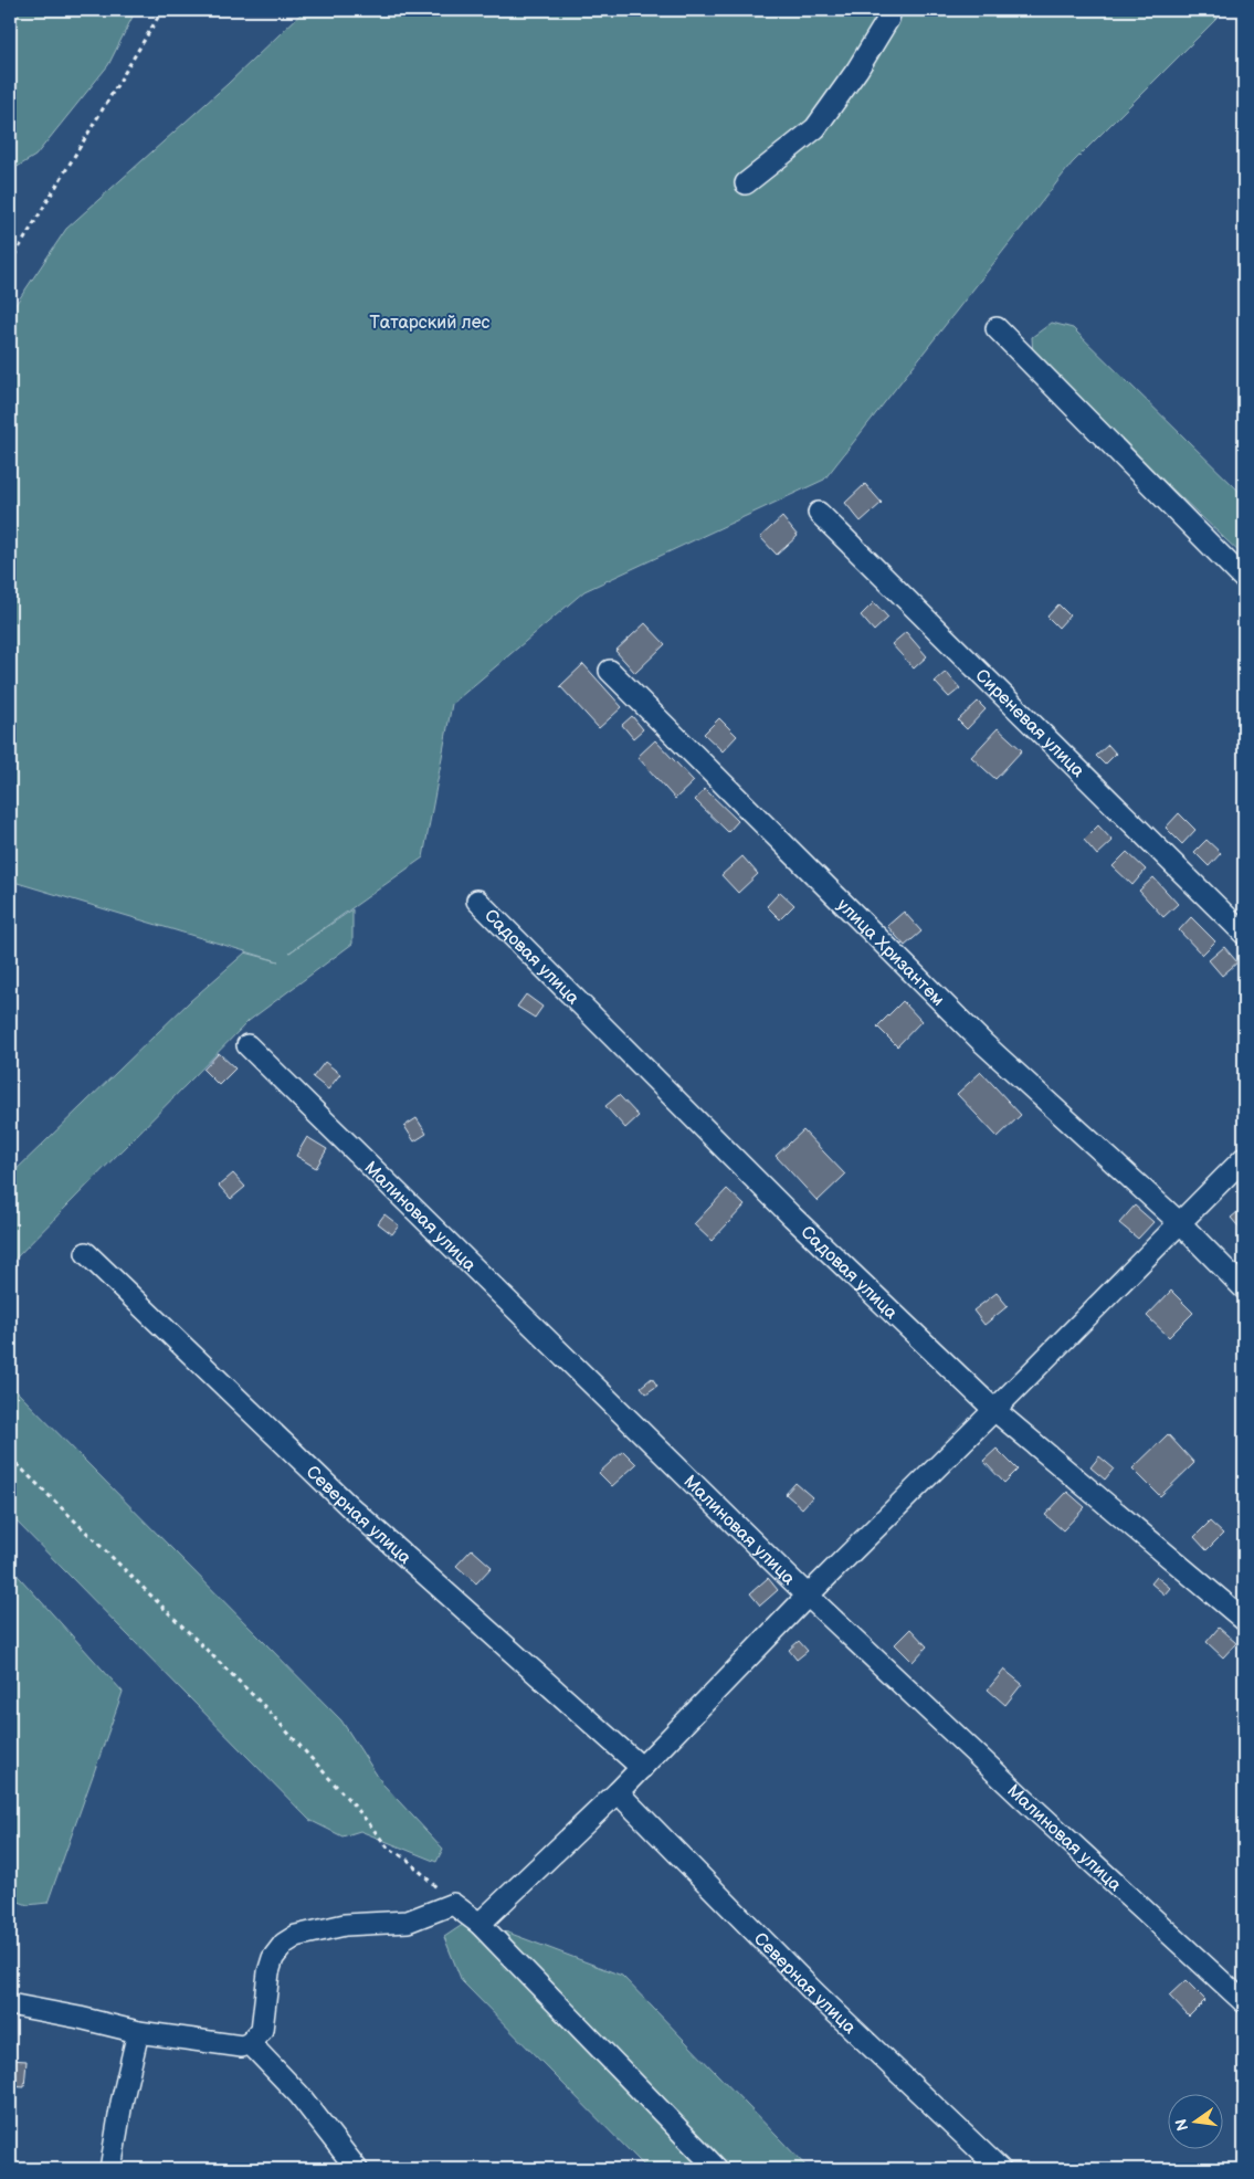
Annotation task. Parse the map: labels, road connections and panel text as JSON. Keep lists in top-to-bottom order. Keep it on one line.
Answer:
{"streets":{"street":["Сиреневая улица","улица Хризантем","Садовая улица","Малиновая улица","Северная улица"]},"parks":["Татарский лес"],"north":"left"}
